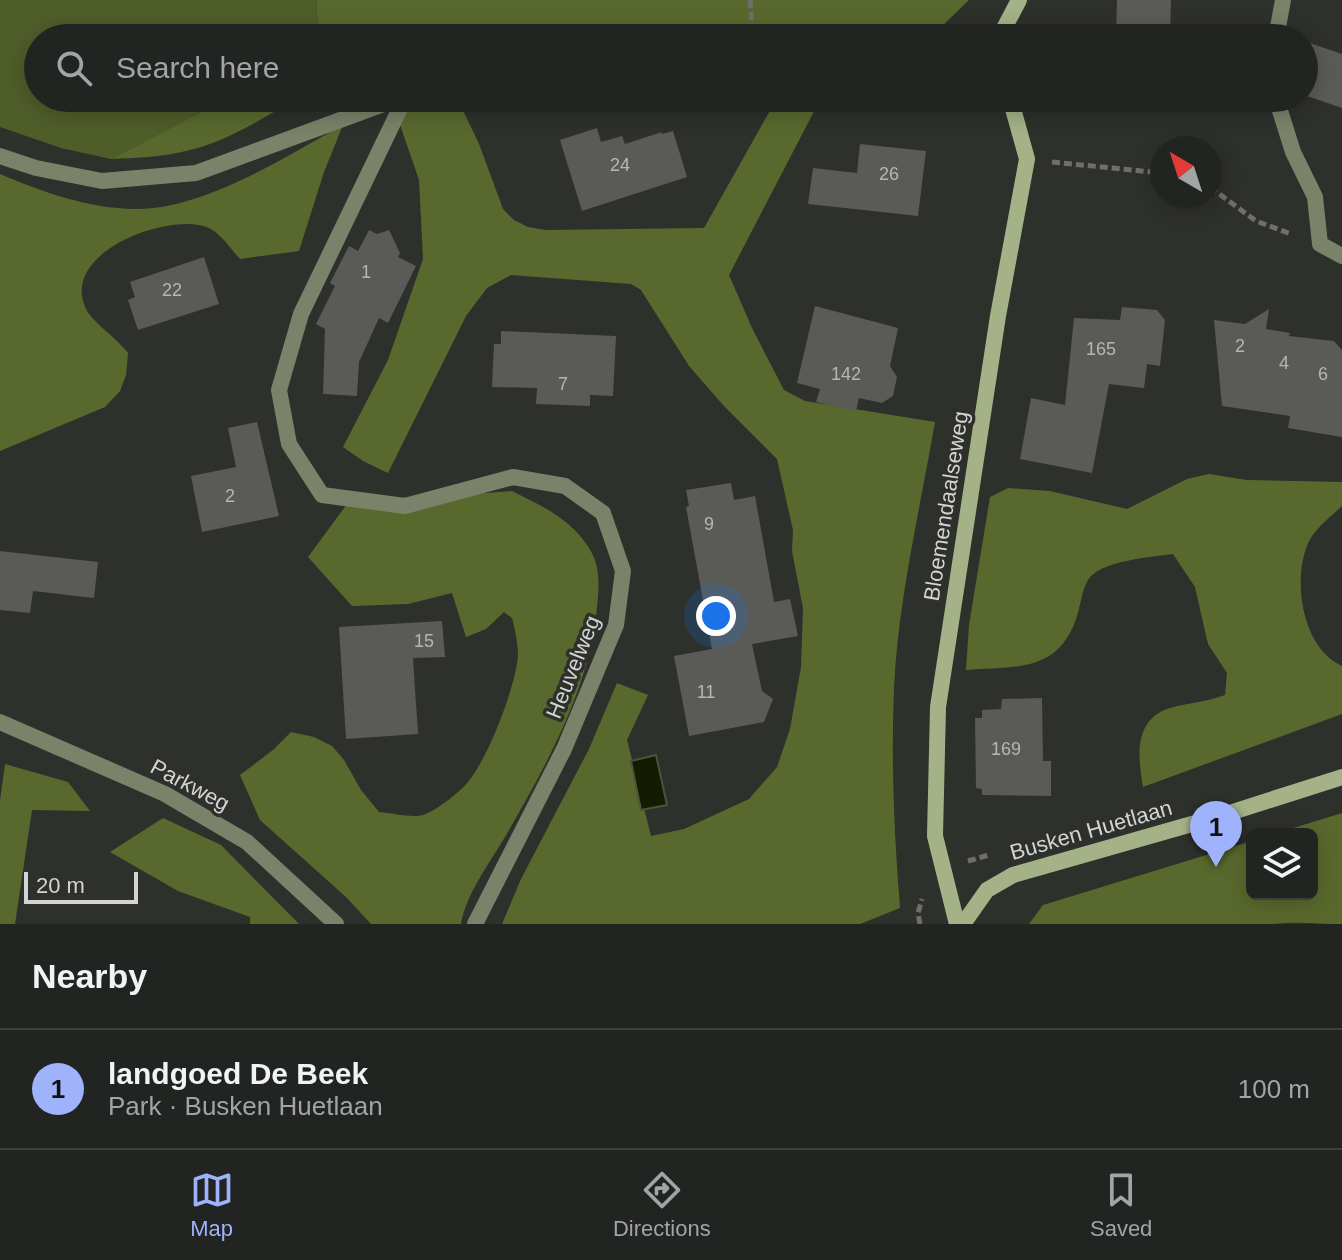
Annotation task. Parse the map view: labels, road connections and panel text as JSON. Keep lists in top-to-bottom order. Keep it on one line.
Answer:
{"streets":{"street":["Bloemendaalseweg","Heuvelweg","Parkweg","Busken Huetlaan"]},"house_numbers":["24","26","1","22","2","165","4","142","6","7","2","9","15","11","169"],"scale_bar":"20 m","north":"top left","page":{"search":"Search here","pins":"1","scale":"20 m","heading":"Nearby","list":[{"mark":"1","name":"landgoed De Beek","note":"Park · Busken Huetlaan","value":"100 m"}],"nav":["Map","Directions","Saved"]}}
